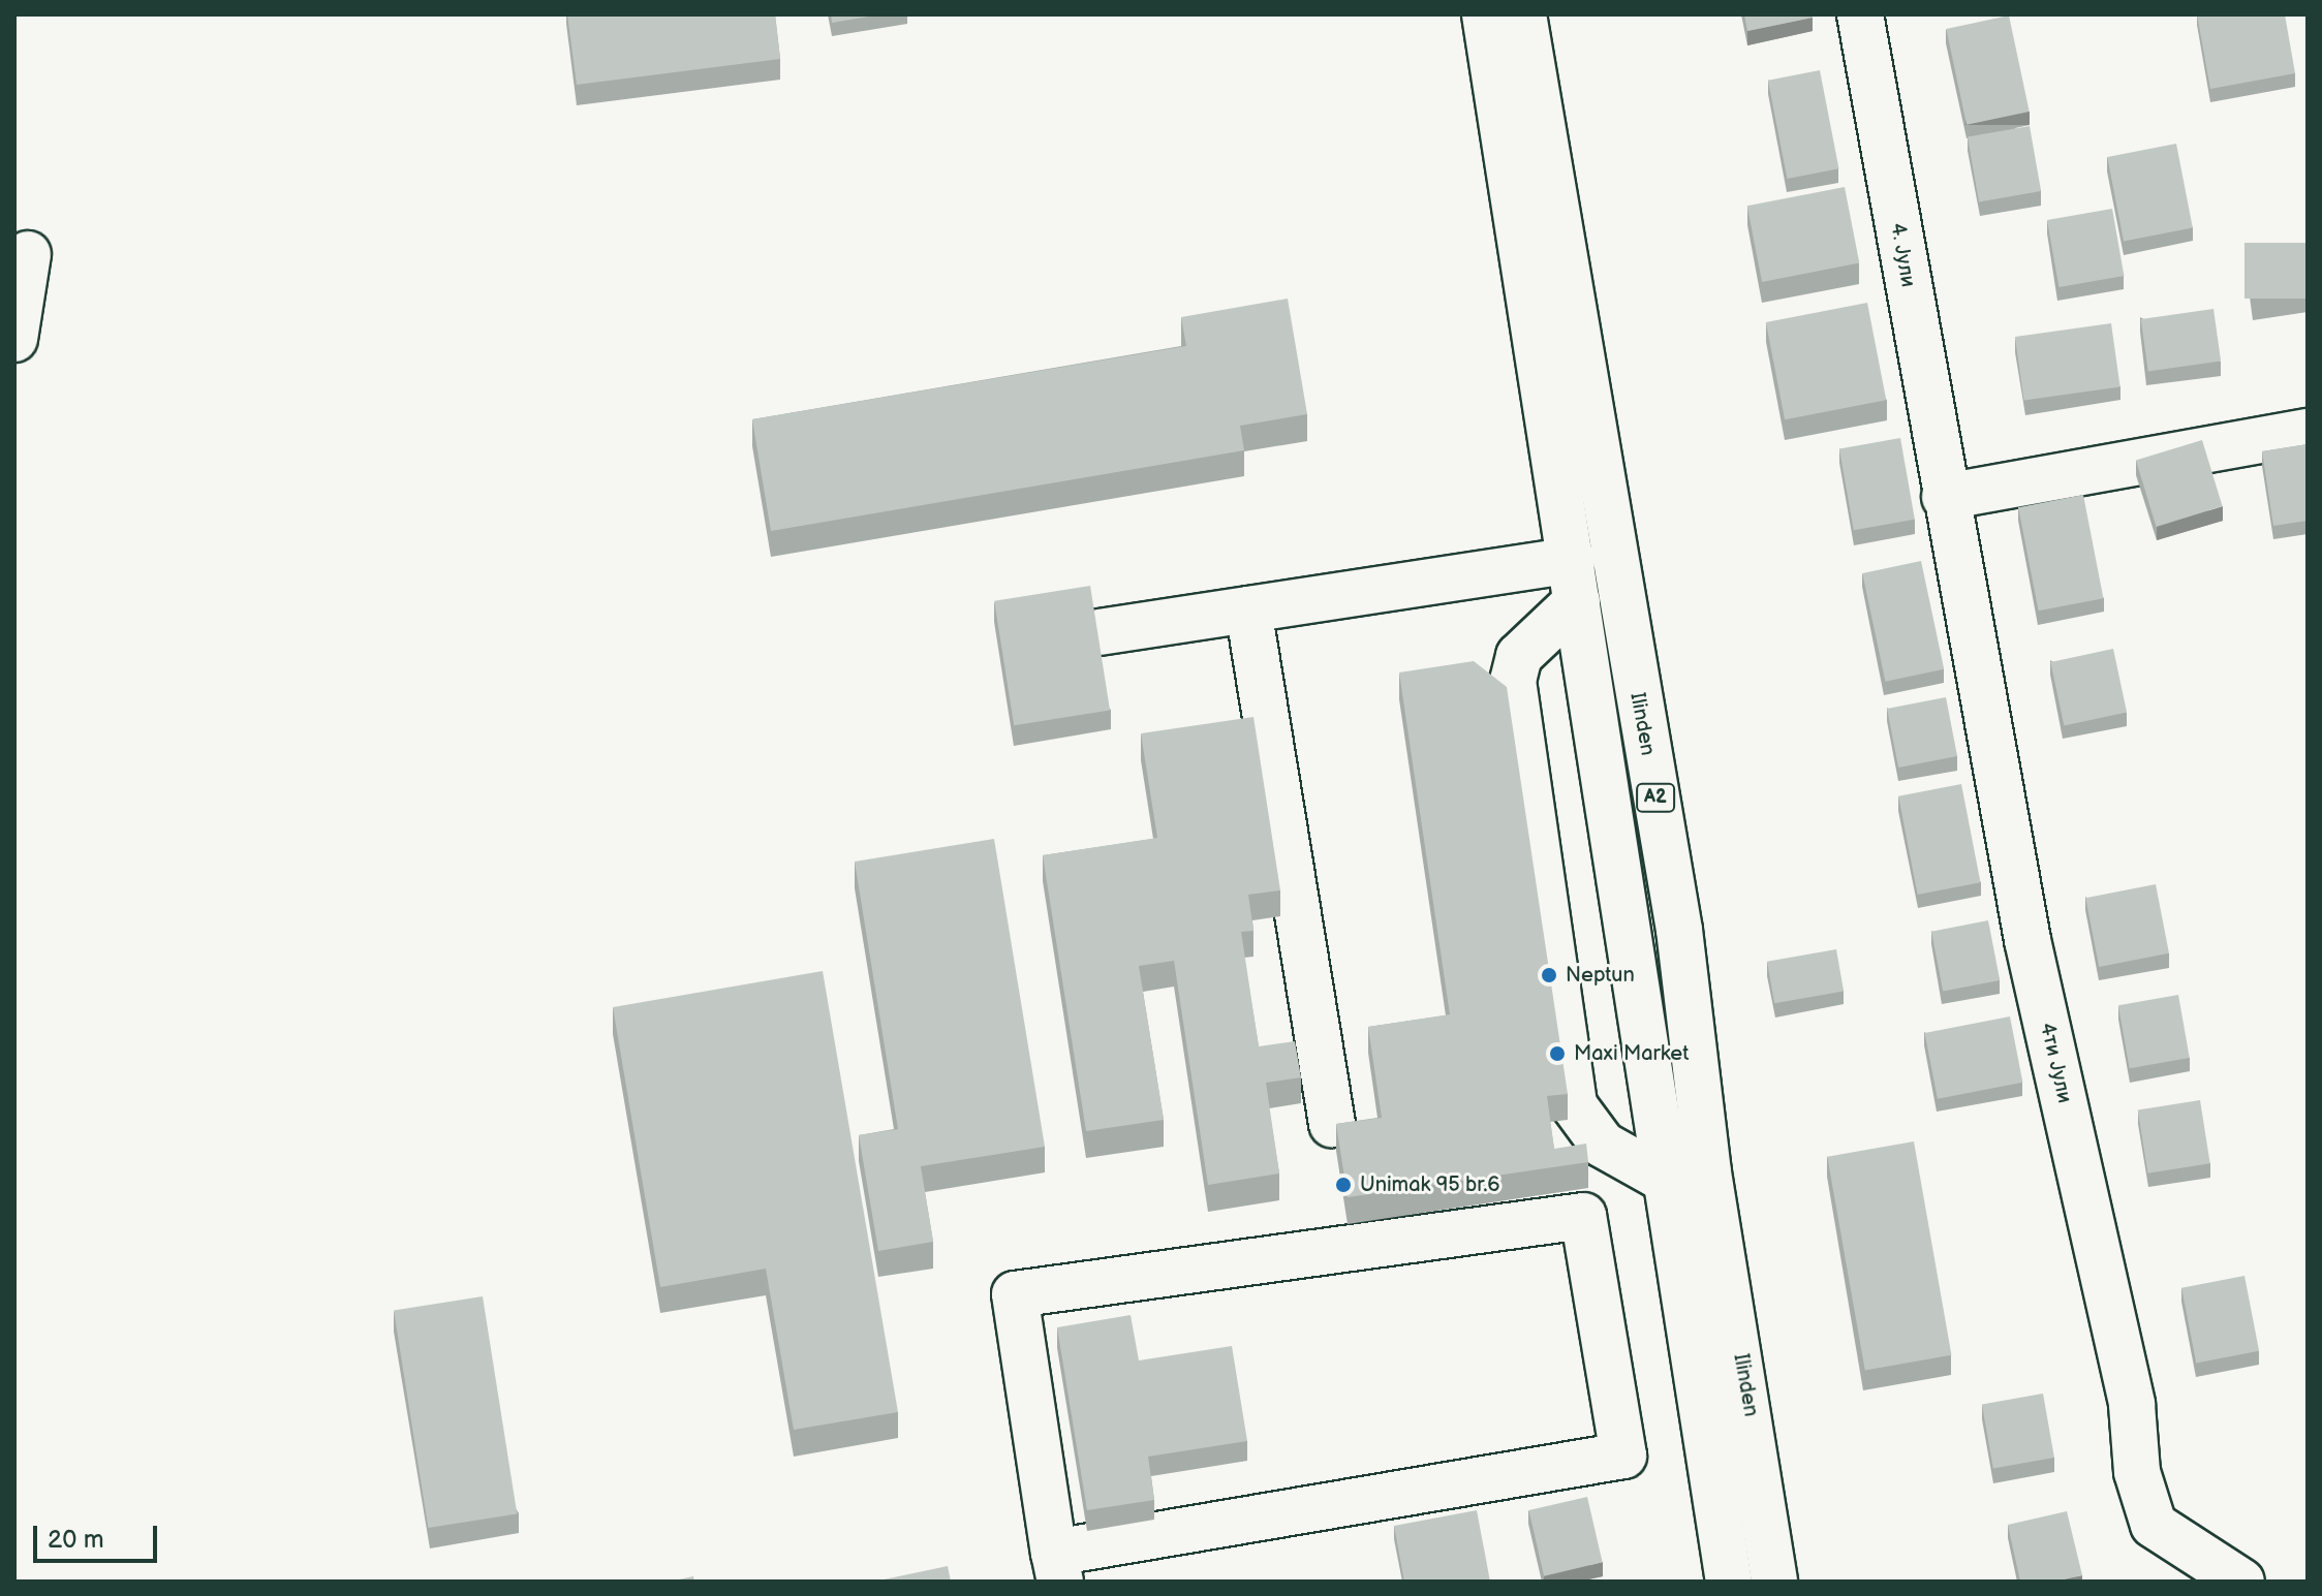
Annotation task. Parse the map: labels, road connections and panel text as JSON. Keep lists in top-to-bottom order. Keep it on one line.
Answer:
{"streets":{"main road":["4. Јули","Ilinden","A2","4ти Јули"]},"crossings":[["4. Јули","4ти Јули"]],"places":["Neptun","Maxi Market","Unimak 95 br.6"],"scale_bar":"20 m"}
